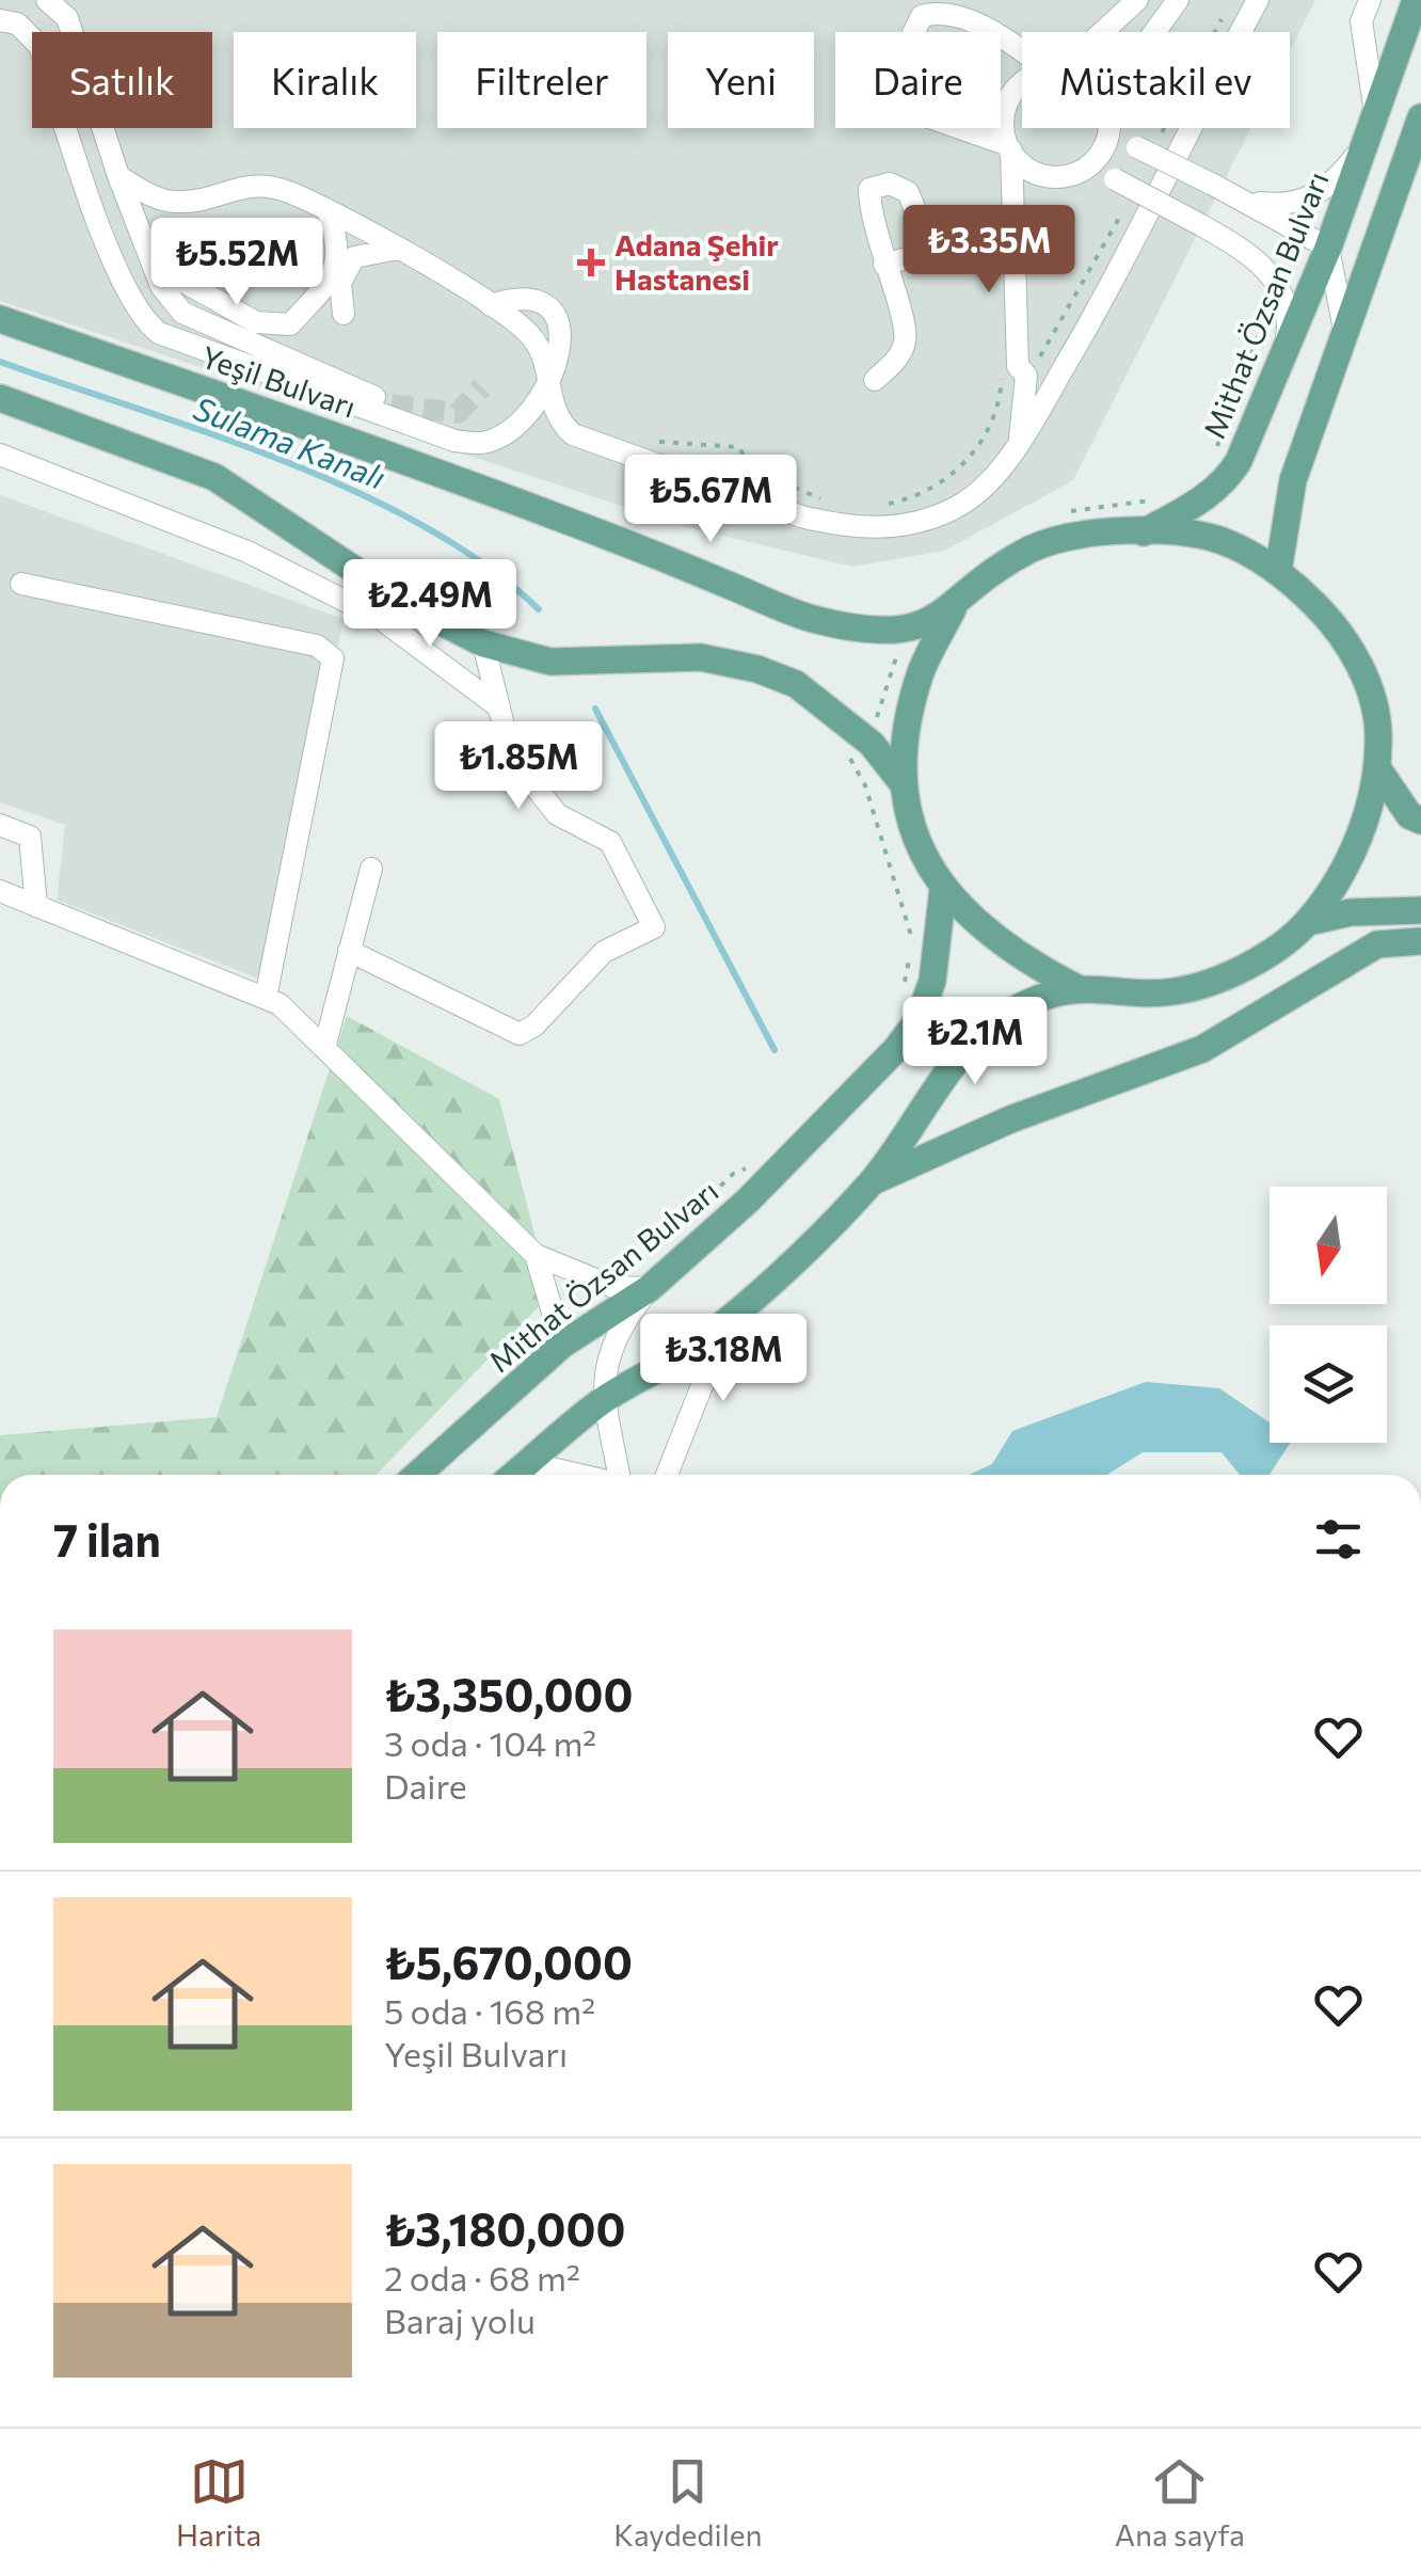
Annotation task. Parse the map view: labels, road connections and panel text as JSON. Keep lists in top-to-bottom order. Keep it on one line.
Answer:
{"streets":{"main road":["Mithat Özsan Bulvarı","Yeşil Bulvarı"]},"water":["Sulama Kanalı"],"places":{"health":["Adana Şehir Hastanesi"]},"north":"bottom","page":{"chip":["Satılık","Kiralık","Filtreler","Yeni","Daire","Müstakil ev"],"price":["₺3.35M","₺5.52M","₺5.67M","₺2.49M","₺1.85M","₺2.1M","₺3.18M"],"heading":"7 ilan","list":[{"name":"₺3,350,000","note":"3 oda · 104 m² · Daire"},{"name":"₺5,670,000","note":"5 oda · 168 m² · Yeşil Bulvarı"},{"name":"₺3,180,000","note":"2 oda · 68 m² · Baraj yolu"}],"tabs":["Harita","Kaydedilen","Ana sayfa"]}}
